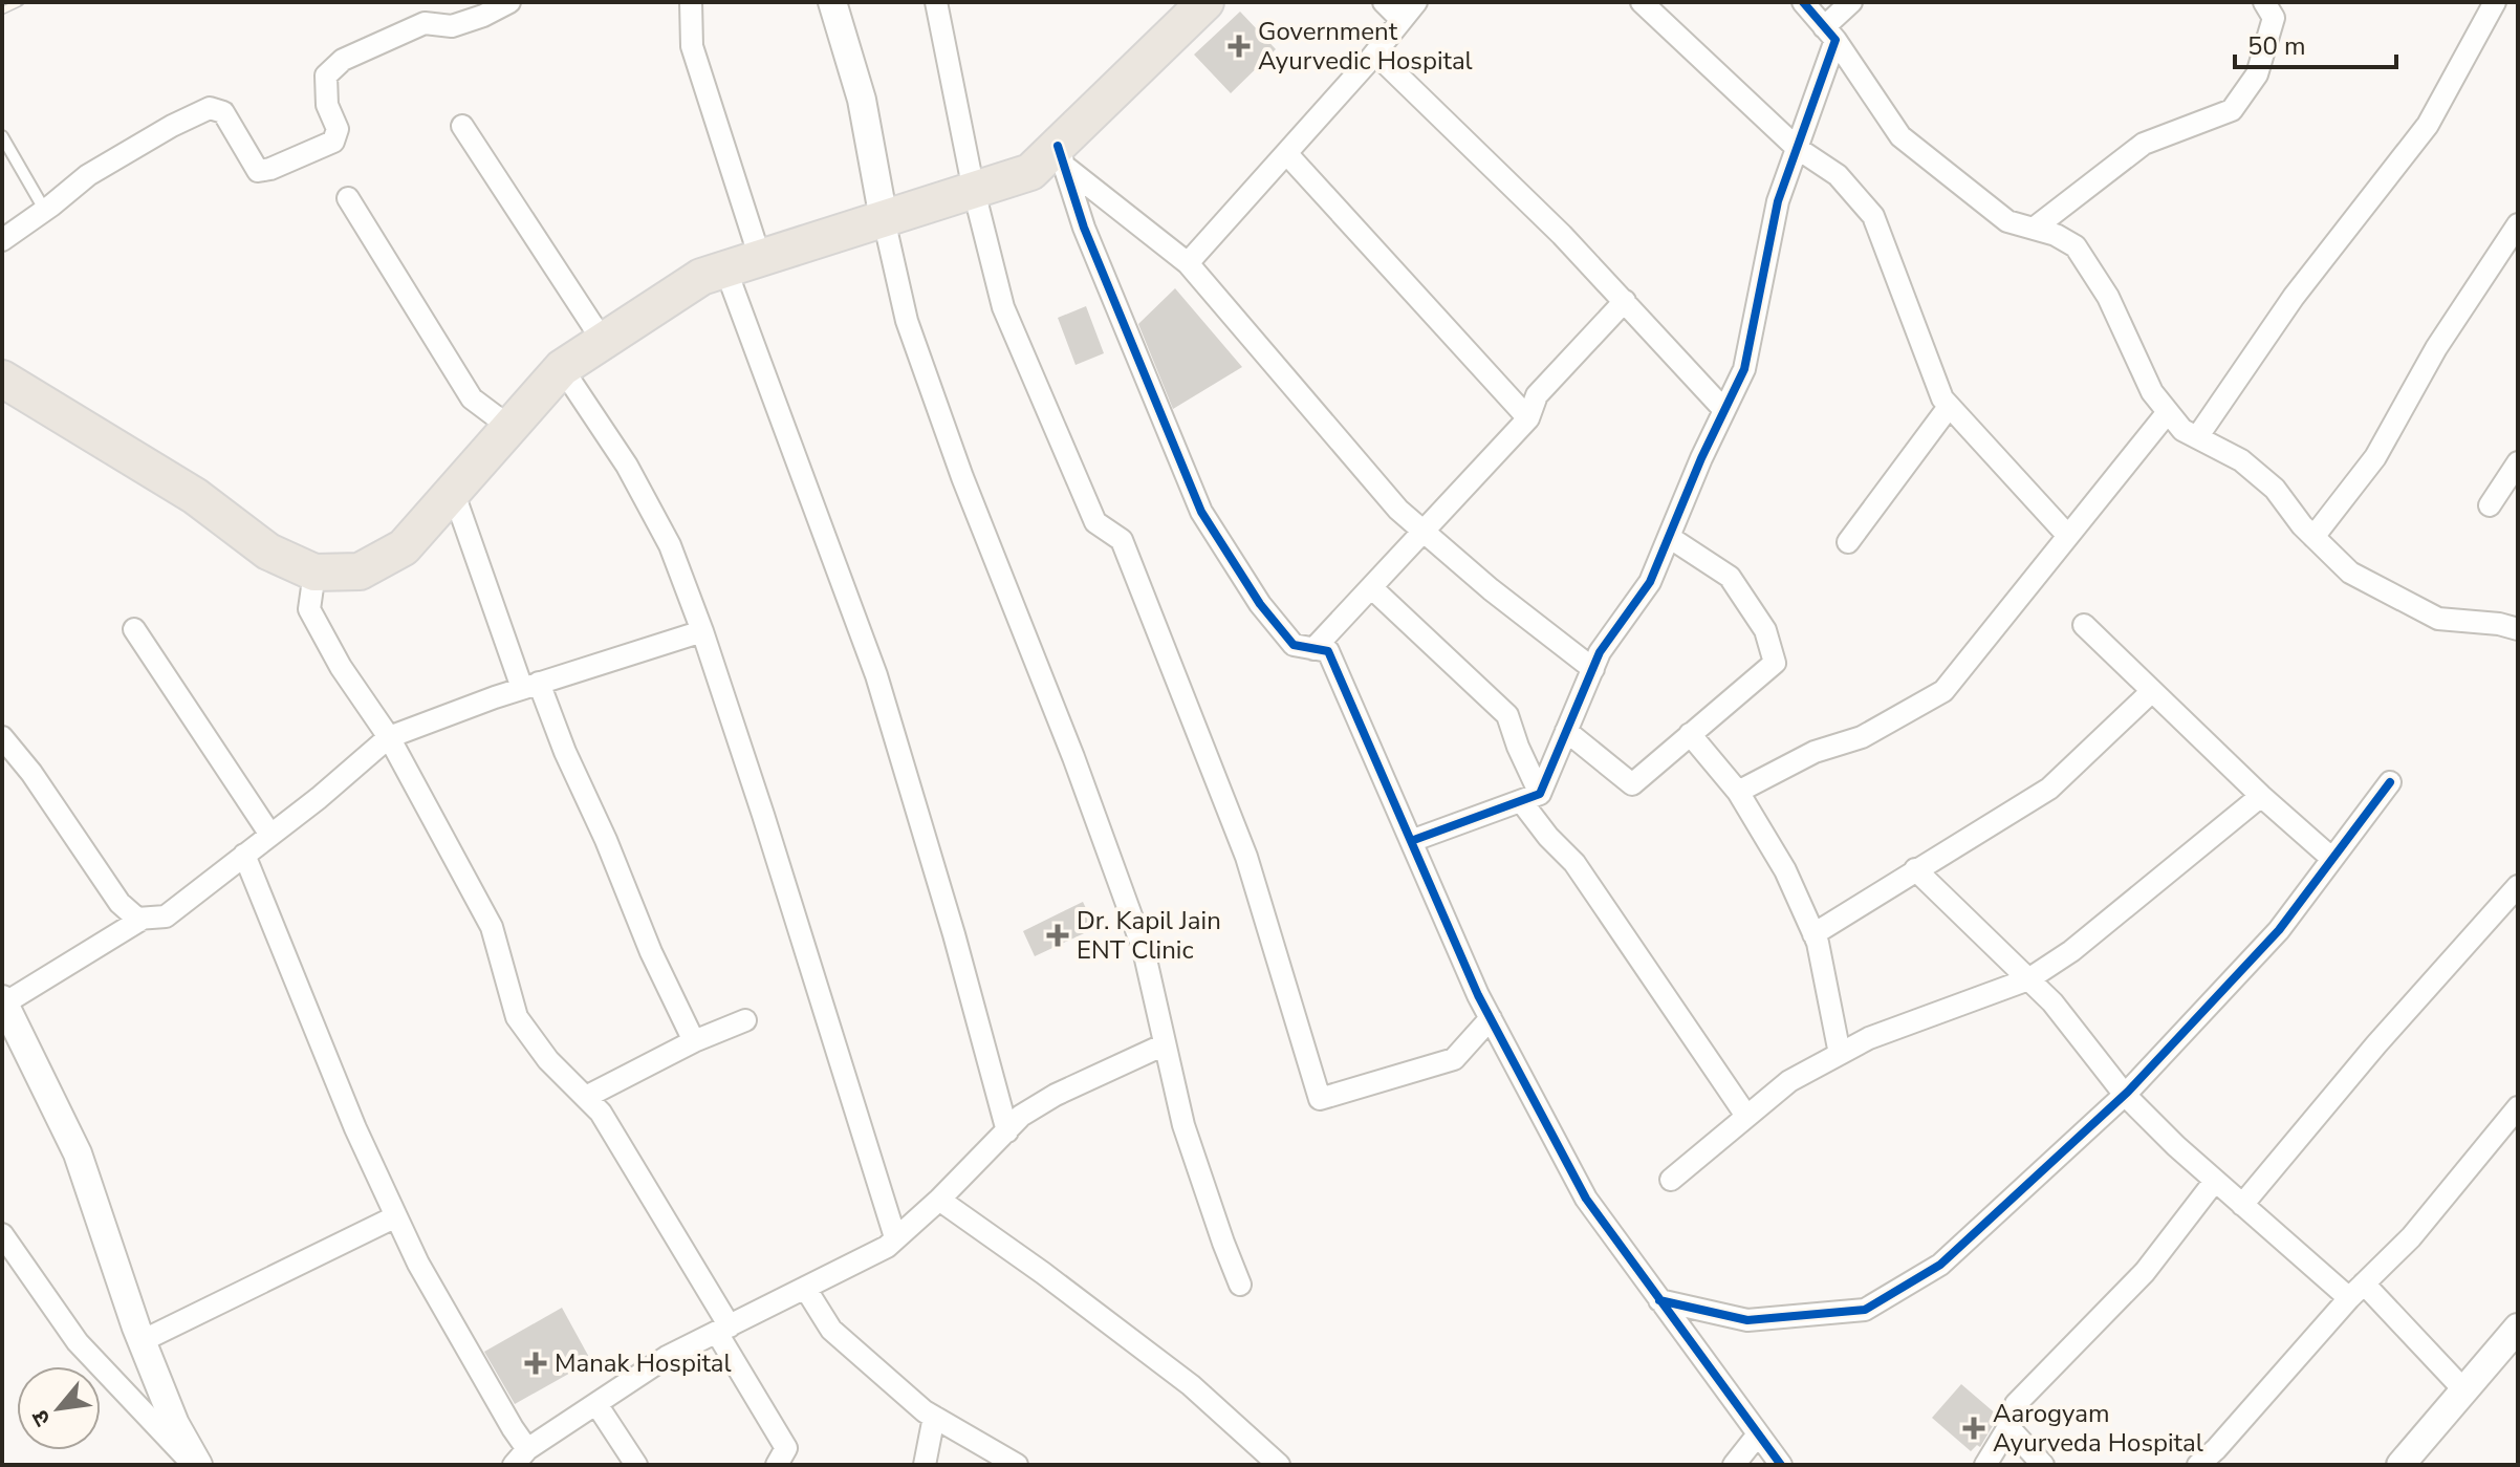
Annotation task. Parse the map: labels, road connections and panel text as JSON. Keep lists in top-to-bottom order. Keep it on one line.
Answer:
{"places":{"health":["Government Ayurvedic Hospital","Dr. Kapil Jain ENT Clinic","Manak Hospital","Aarogyam Ayurveda Hospital"]},"scale_bar":"50 m","north":"bottom left"}
